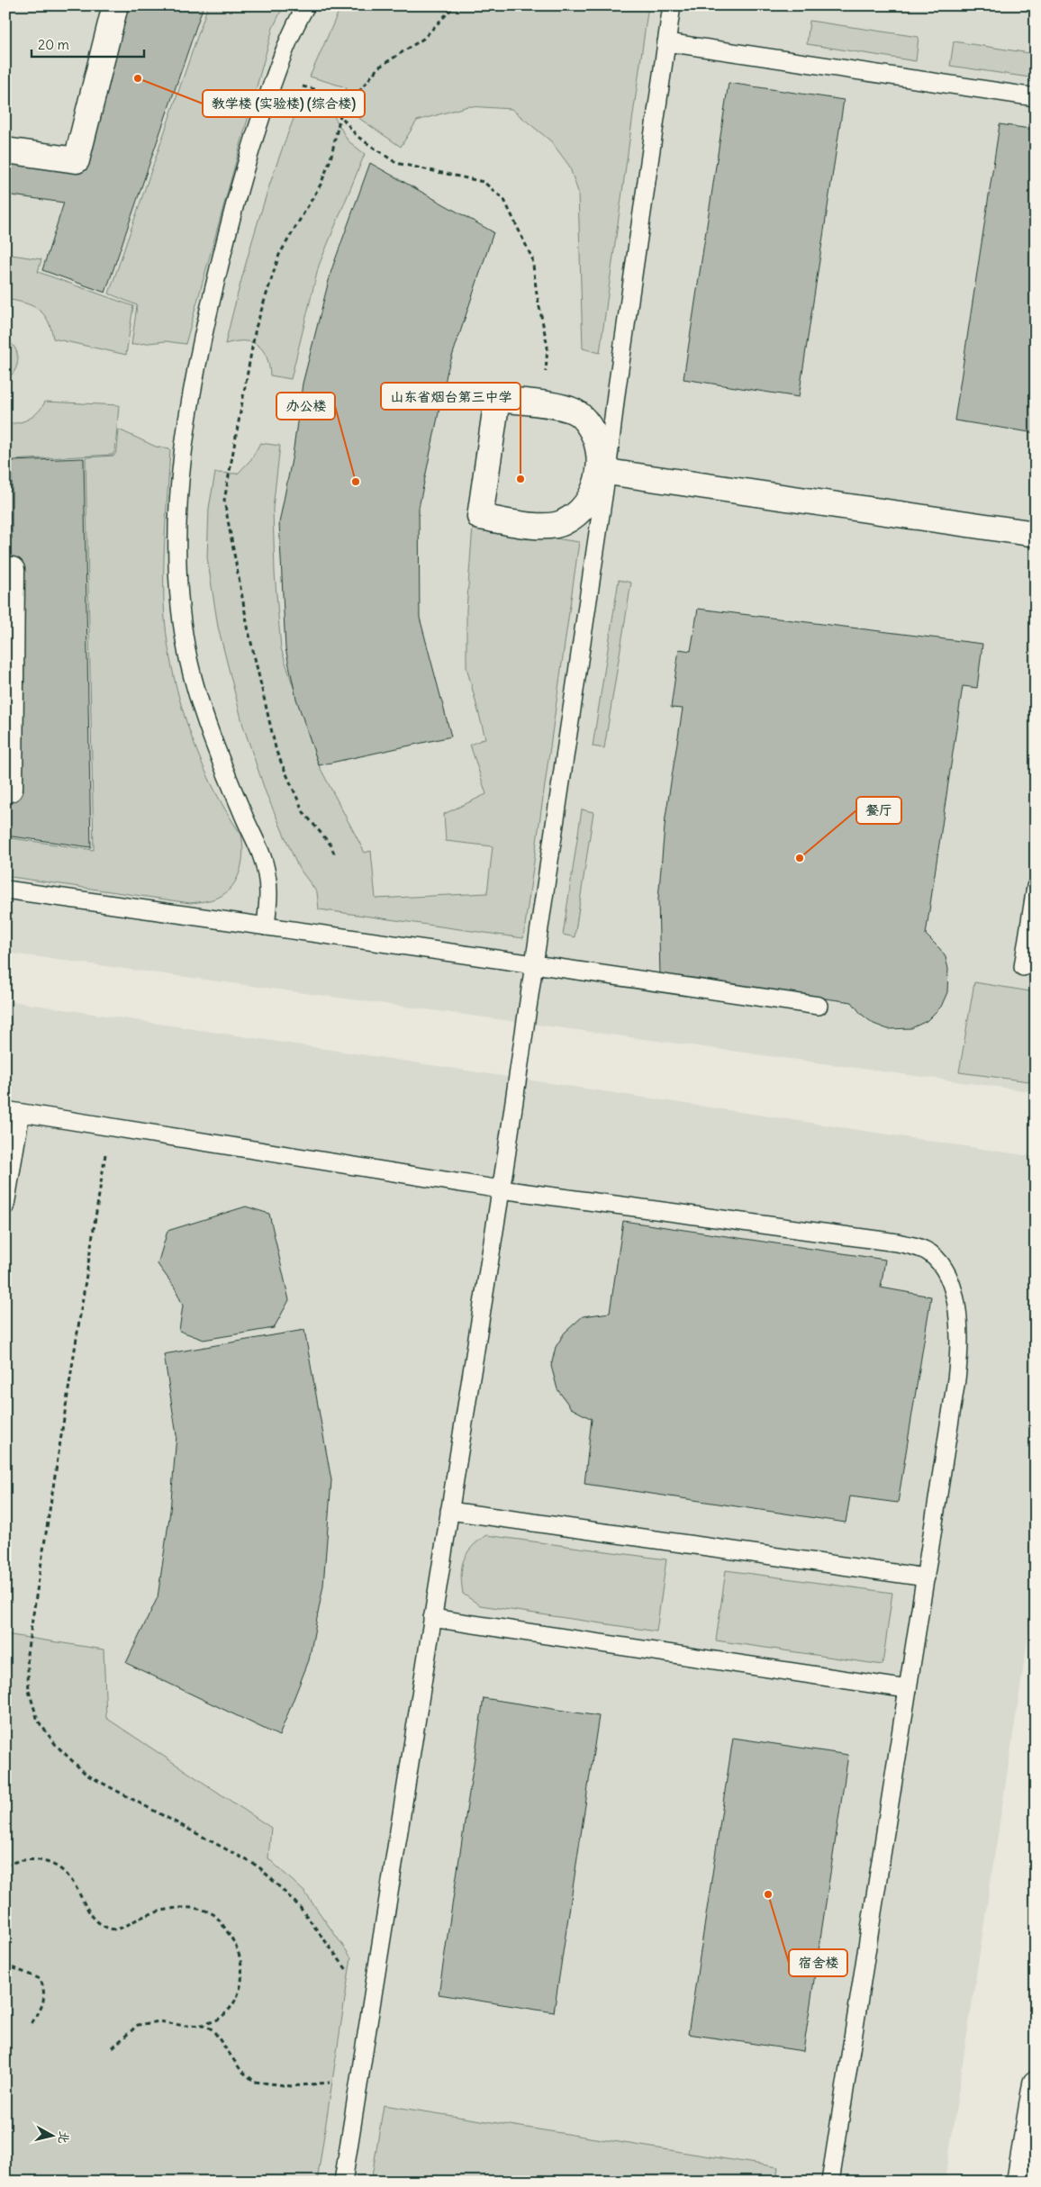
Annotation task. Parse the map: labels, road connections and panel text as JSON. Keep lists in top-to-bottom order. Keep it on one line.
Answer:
{"places":["教学楼 (实验楼) (综合楼)","山东省烟台第三中学","办公楼","餐厅","宿舍楼"],"scale_bar":"20 m","north":"right"}
